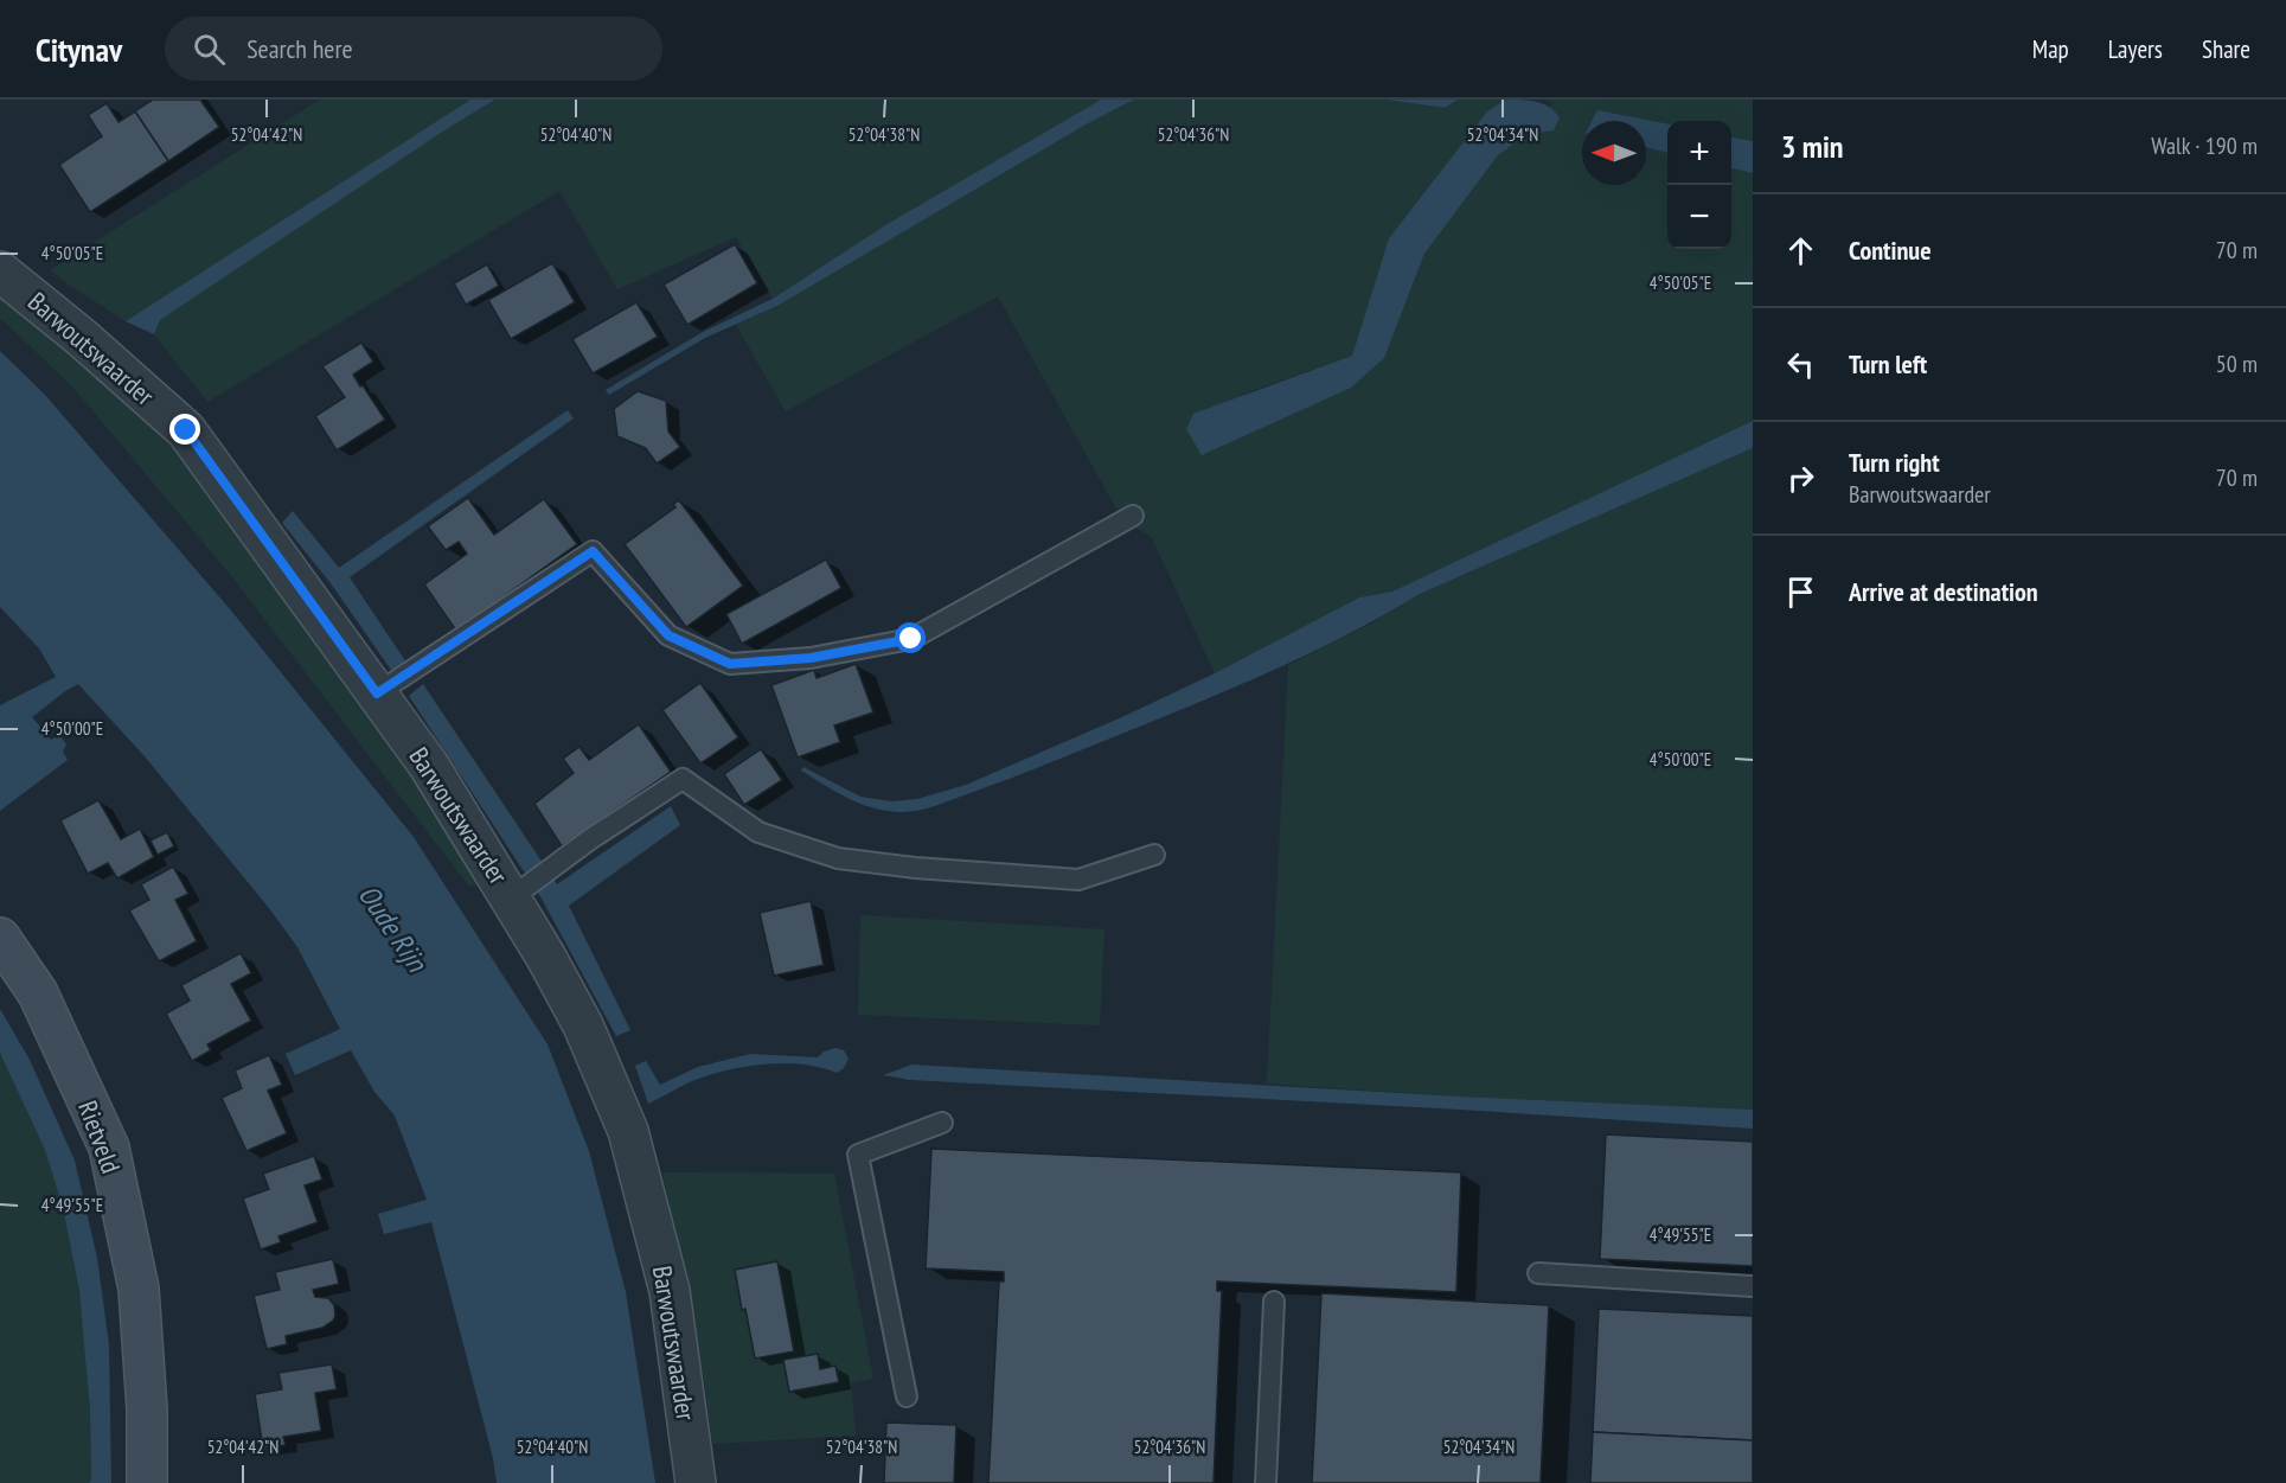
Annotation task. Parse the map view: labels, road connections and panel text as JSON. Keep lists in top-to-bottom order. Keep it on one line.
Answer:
{"streets":{"main road":["Rietveld"],"street":["Barwoutswaarder"]},"water":["Oude Rijn"],"north":"left","page":{"header":"Citynav","search":"Search here","nav":["Map","Layers","Share"],"heading":["3 min","Walk · 190 m"],"map_buttons":["+","−"],"list":[["Continue","70 m"],["Turn left","50 m"],["Turn right","Barwoutswaarder","70 m"],"Arrive at destination"]},"coordinates":["52°04'42\"N","52°04'40\"N","52°04'38\"N","52°04'36\"N","52°04'34\"N","4°50'05\"E","4°50'00\"E","4°49'55\"E"]}
